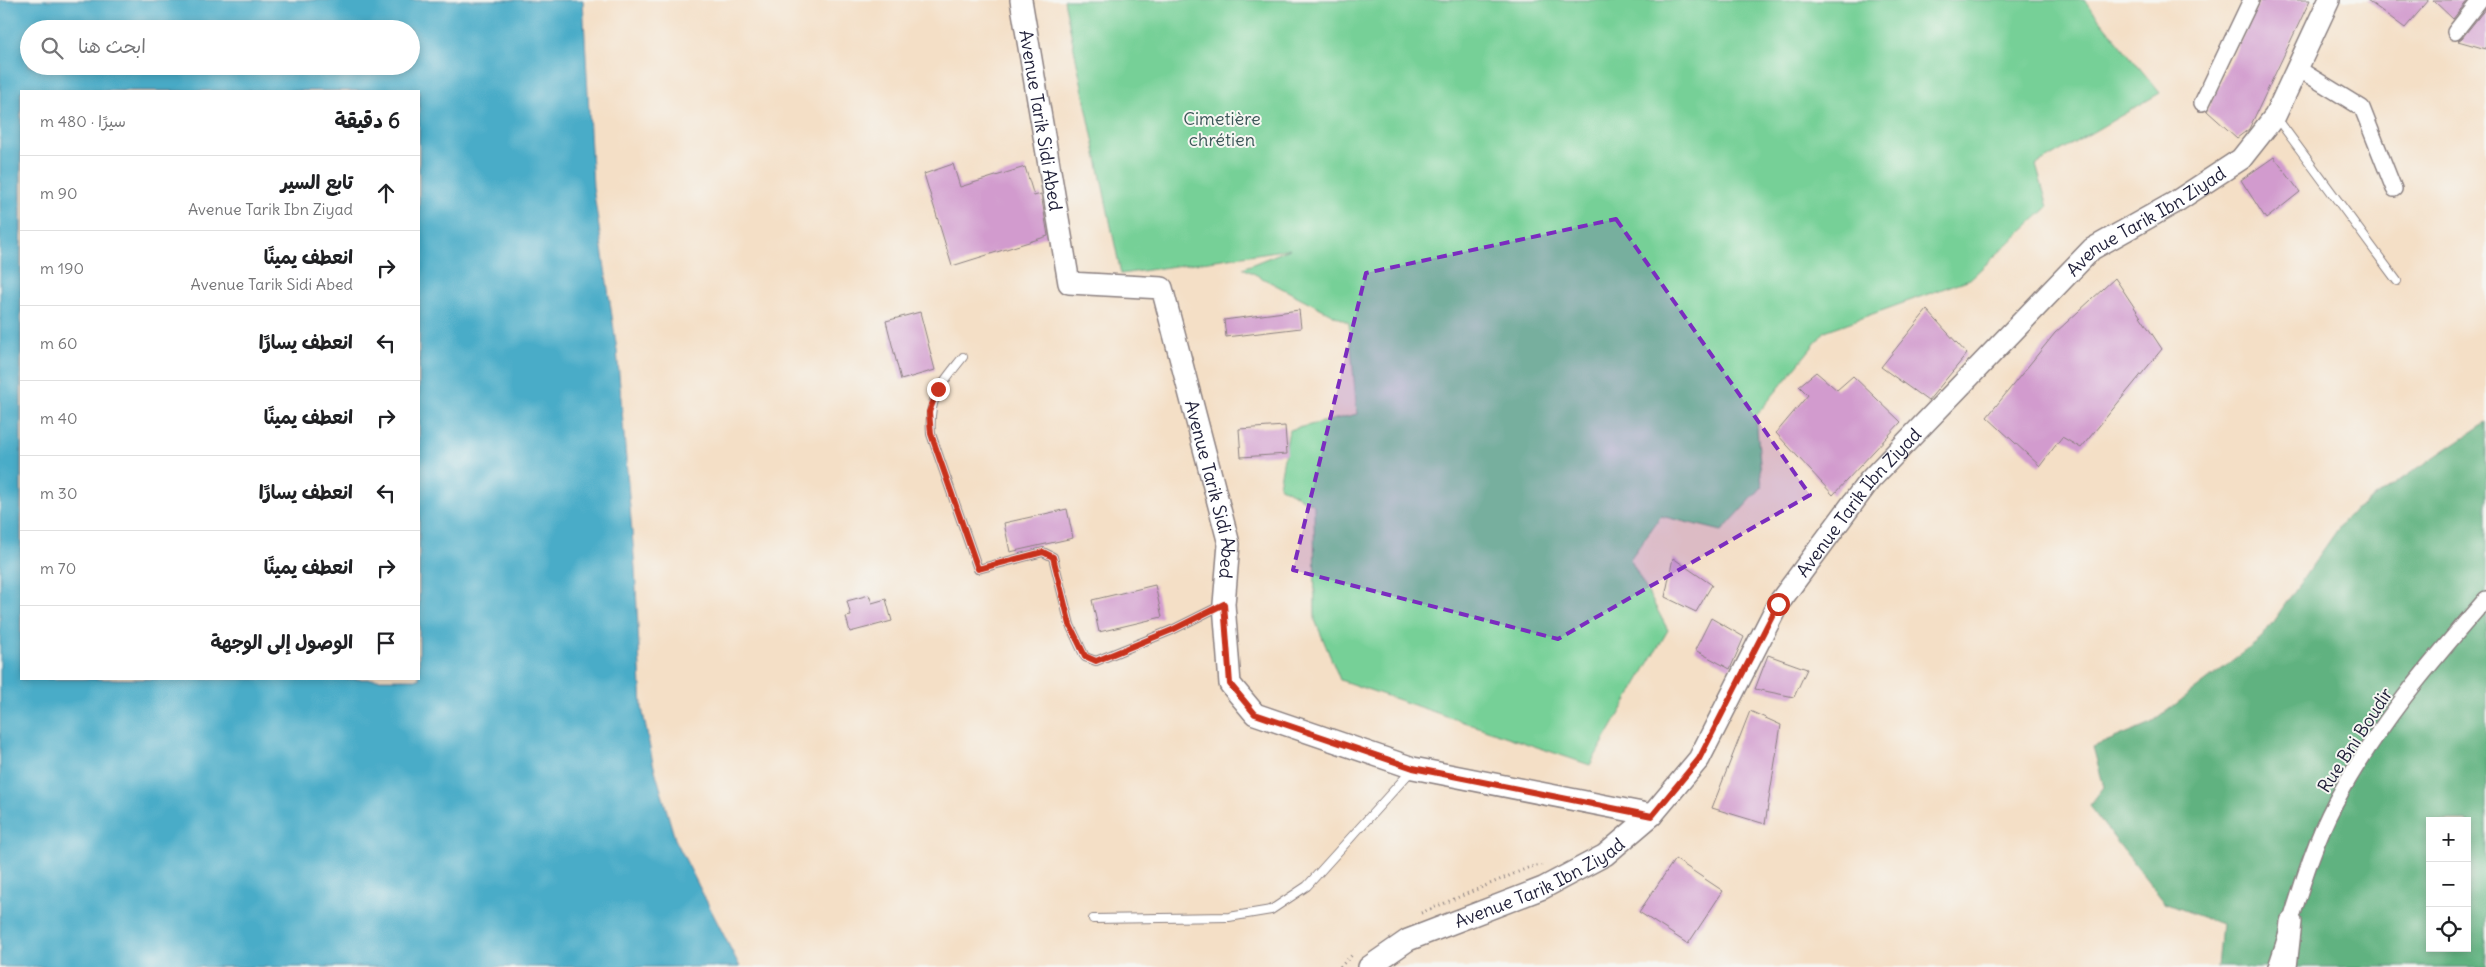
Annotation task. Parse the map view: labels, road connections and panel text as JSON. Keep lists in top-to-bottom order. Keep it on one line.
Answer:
{"streets":{"street":["Avenue Tarik Sidi Abed","Avenue Tarik Ibn Ziyad","Rue Bni Boudir"]},"crossings":[["Avenue Tarik Sidi Abed","Avenue Tarik Ibn Ziyad"]],"parks":["Cimetière chrétien"],"page":{"search":"ابحث هنا","heading":["6 دقيقة","سيرًا · 480 m"],"list":[["تابع السير","Avenue Tarik Ibn Ziyad","90 m"],["انعطف يمينًا","Avenue Tarik Sidi Abed","190 m"],["انعطف يسارًا","60 m"],["انعطف يمينًا","40 m"],["انعطف يسارًا","30 m"],["انعطف يمينًا","70 m"],"الوصول إلى الوجهة"],"map_buttons":["+","−"]}}
